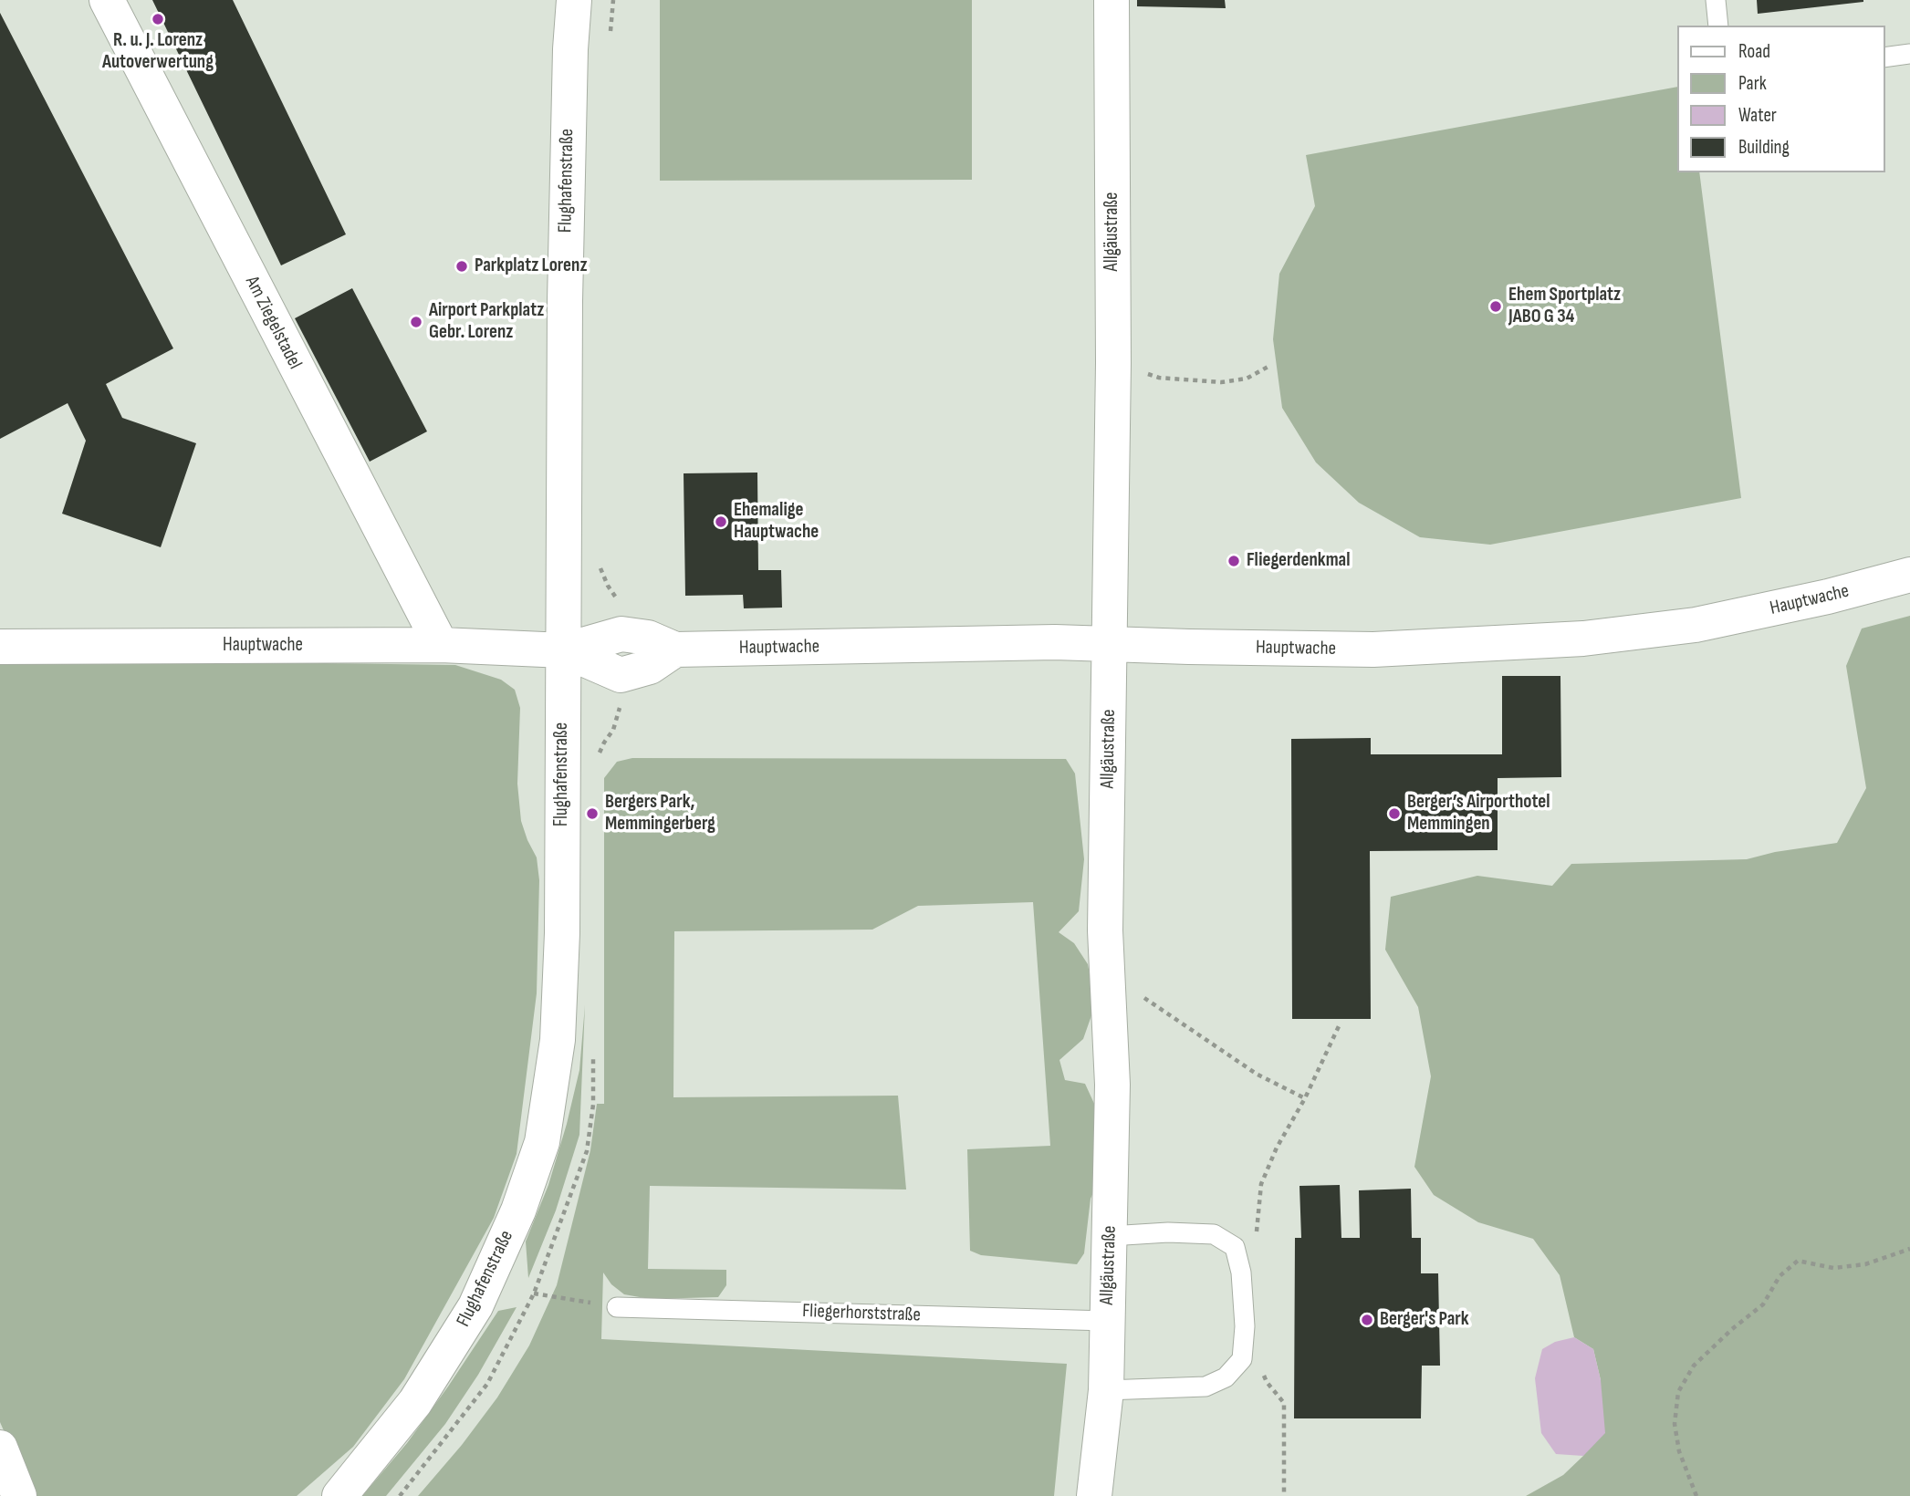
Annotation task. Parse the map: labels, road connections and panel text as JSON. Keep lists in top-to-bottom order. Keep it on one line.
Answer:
{"streets":{"street":["Flughafenstraße","Allgäustraße","Am Ziegelstadel","Hauptwache"],"lane":["Fliegerhorststraße"]},"crossings":[["Flughafenstraße","Hauptwache"],["Allgäustraße","Hauptwache"],["Allgäustraße","Fliegerhorststraße"],["Am Ziegelstadel","Hauptwache"]],"places":["R. u. J. Lorenz Autoverwertung","Parkplatz Lorenz","Ehem Sportplatz JABO G 34","Airport Parkplatz Gebr. Lorenz","Ehemalige Hauptwache","Fliegerdenkmal","Bergers Park, Memmingerberg","Berger’s Airporthotel Memmingen","Berger's Park"],"legend":["Road","Park","Water","Building"]}
